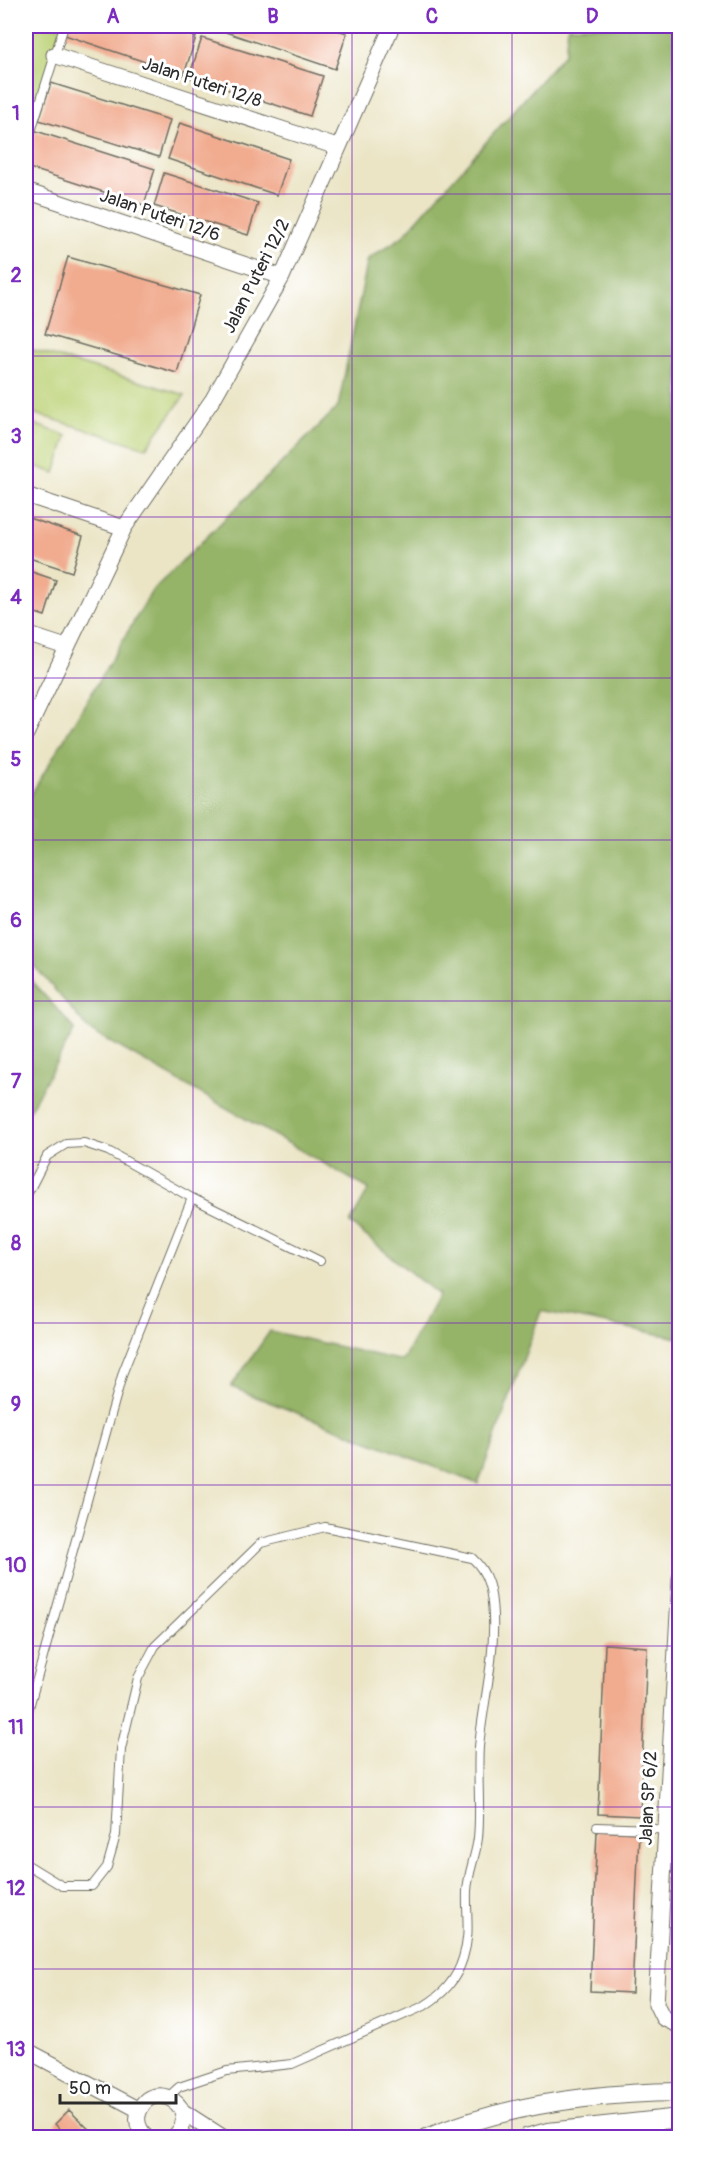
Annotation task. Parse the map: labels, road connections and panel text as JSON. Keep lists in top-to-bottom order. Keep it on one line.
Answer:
{"streets":{"street":["Jalan Puteri 12/8","Jalan Puteri 12/6","Jalan Puteri 12/2","Jalan SP 6/2"]},"crossings":[["Jalan Puteri 12/8","Jalan Puteri 12/2"],["Jalan Puteri 12/6","Jalan Puteri 12/2"]],"scale_bar":"50 m","grid":{"columns":["A","B","C","D"],"rows":["1","2","3","4","5","6","7","8","9","10","11","12","13"]}}
